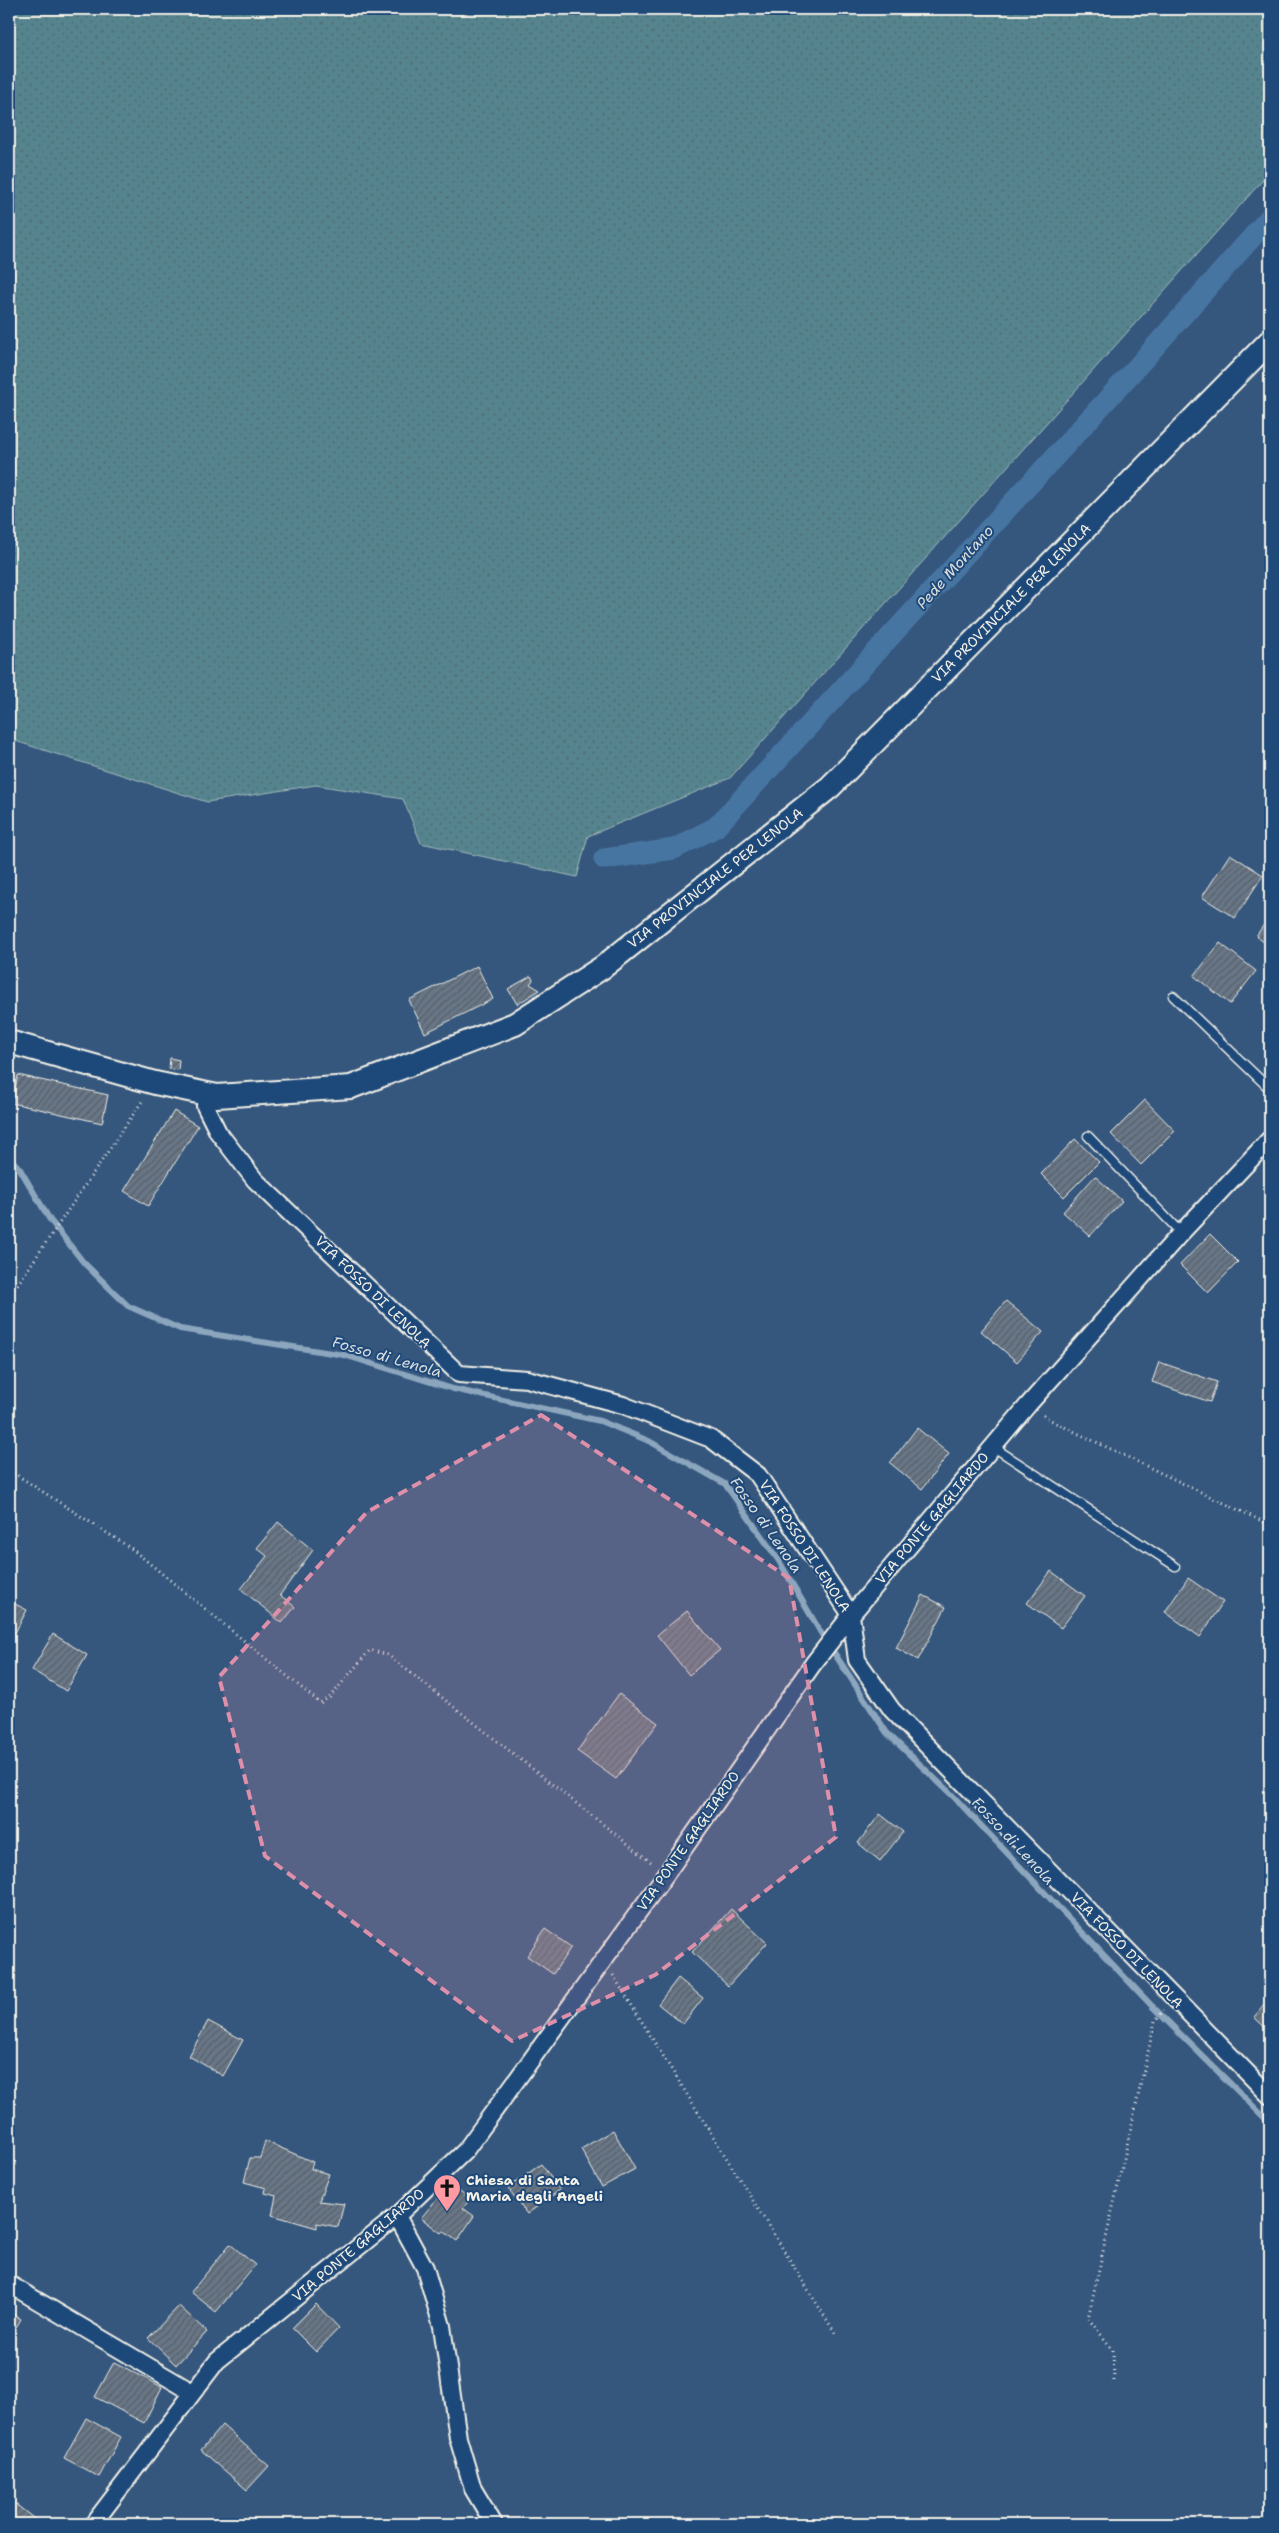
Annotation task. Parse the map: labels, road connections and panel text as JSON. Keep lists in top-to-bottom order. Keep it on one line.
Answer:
{"streets":{"main road":["VIA PROVINCIALE PER LENOLA"],"street":["VIA FOSSO DI LENOLA","VIA PONTE GAGLIARDO"]},"crossings":[["VIA PROVINCIALE PER LENOLA","VIA FOSSO DI LENOLA"],["VIA FOSSO DI LENOLA","VIA PONTE GAGLIARDO"]],"water":["Pede Montano","Fosso di Lenola"],"places":{"church":["Chiesa di Santa Maria degli Angeli"]}}
